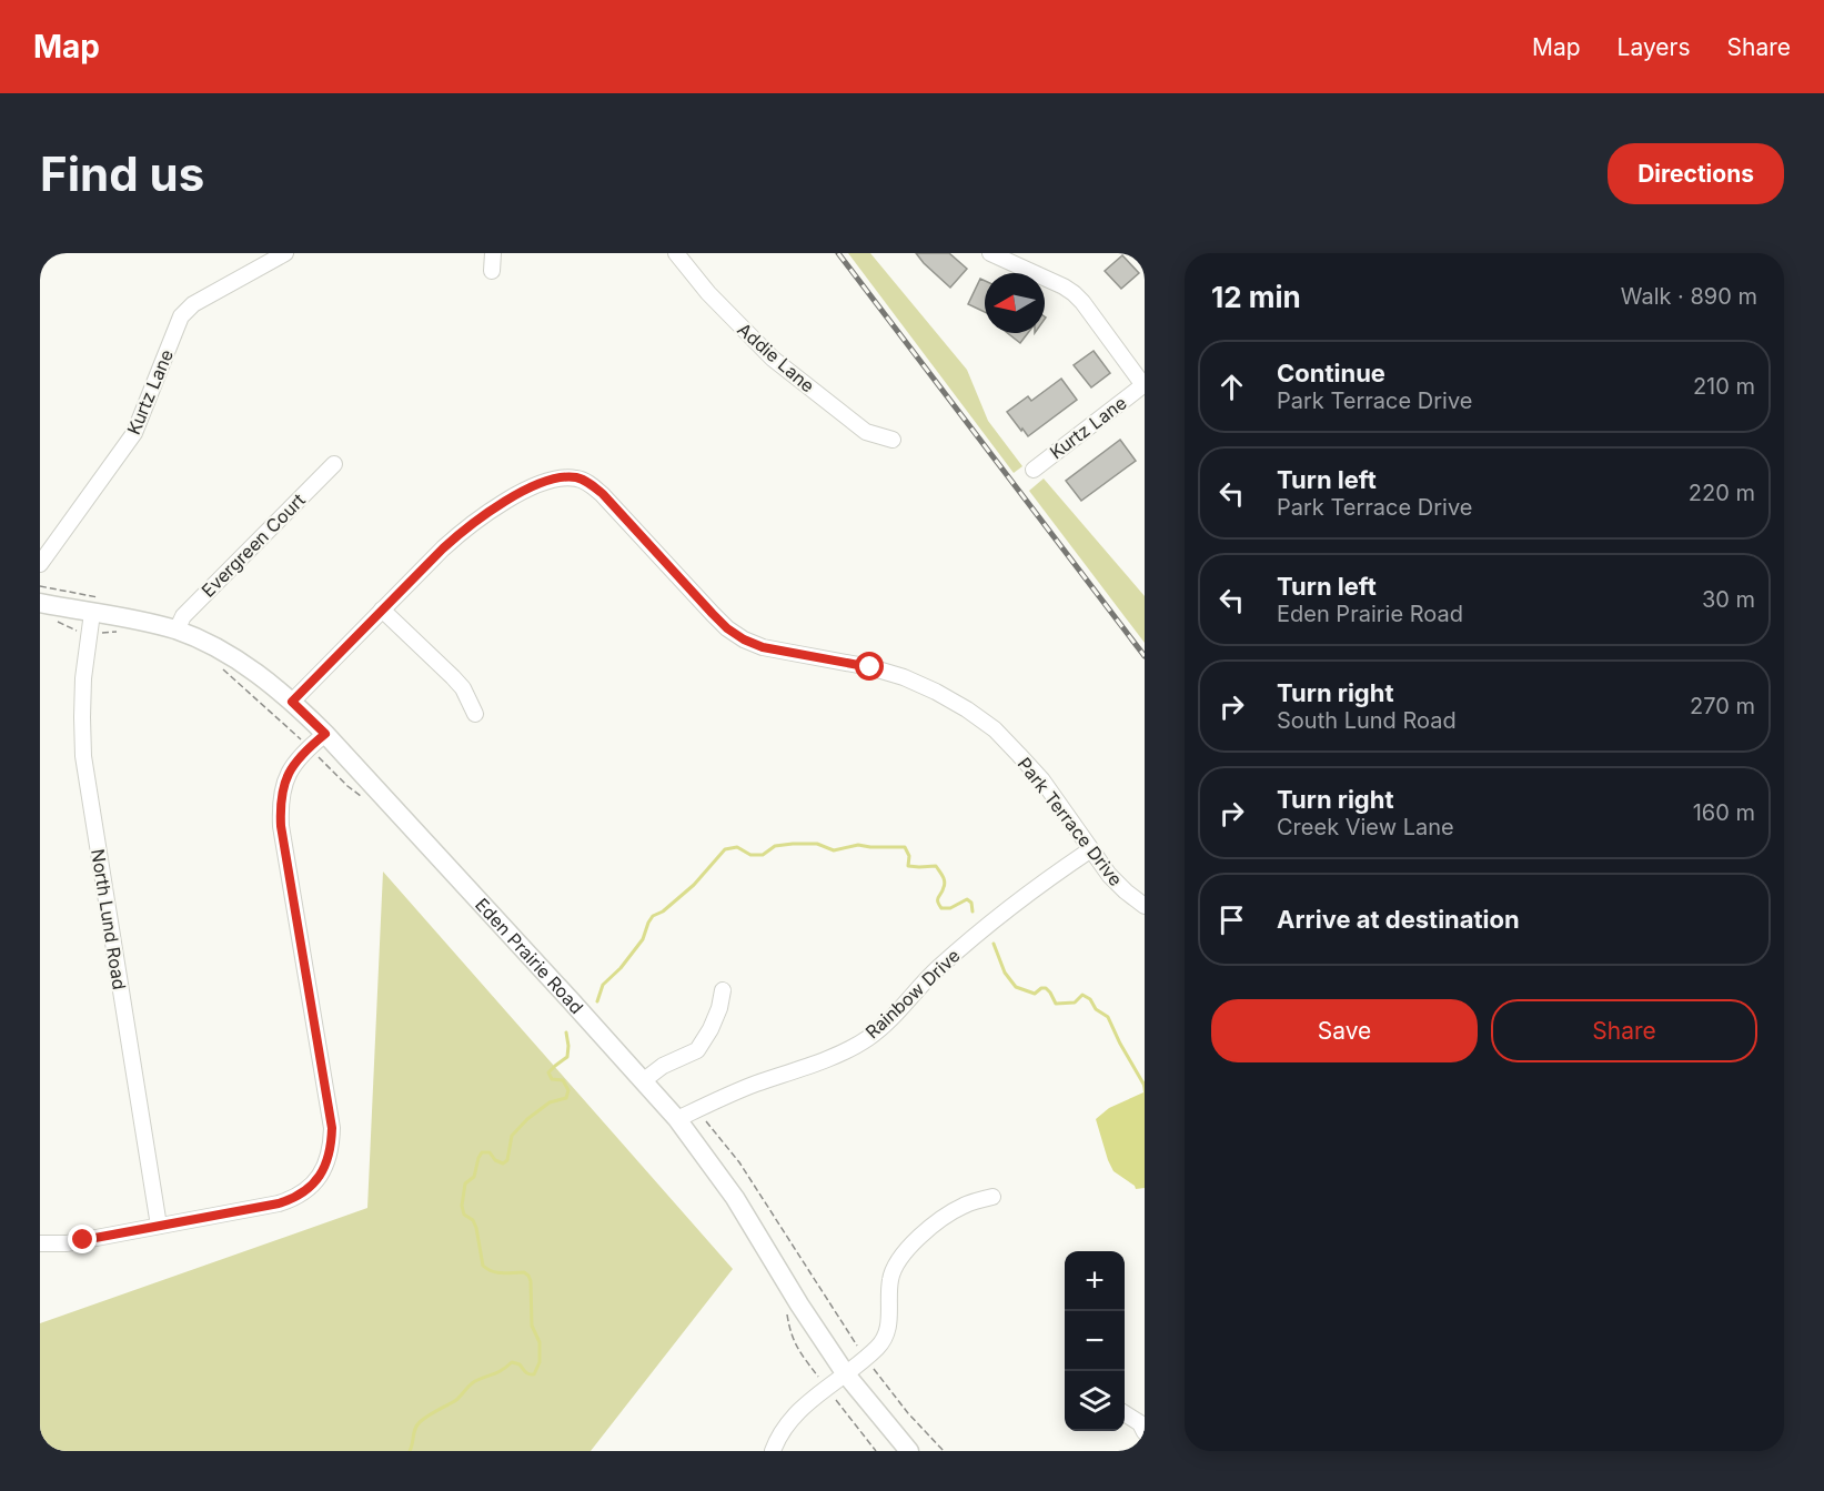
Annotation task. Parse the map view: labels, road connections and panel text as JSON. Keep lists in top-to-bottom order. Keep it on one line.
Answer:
{"streets":{"main road":["Eden Prairie Road"],"street":["Addie Lane","Kurtz Lane","Evergreen Court","Park Terrace Drive","North Lund Road","Rainbow Drive"]},"crossings":[["Evergreen Court","Eden Prairie Road"],["Park Terrace Drive","Eden Prairie Road"],["Park Terrace Drive","Rainbow Drive"],["North Lund Road","Eden Prairie Road"],["Eden Prairie Road","Rainbow Drive"]],"north":"left","page":{"header":"Map","nav":["Map","Layers","Share"],"buttons":["Directions",["Save","Share"]],"title":"Find us","heading":["12 min","Walk · 890 m"],"list":[["Continue","Park Terrace Drive","210 m"],["Turn left","Park Terrace Drive","220 m"],["Turn left","Eden Prairie Road","30 m"],["Turn right","South Lund Road","270 m"],["Turn right","Creek View Lane","160 m"],"Arrive at destination"],"map_buttons":["+","−"]}}
